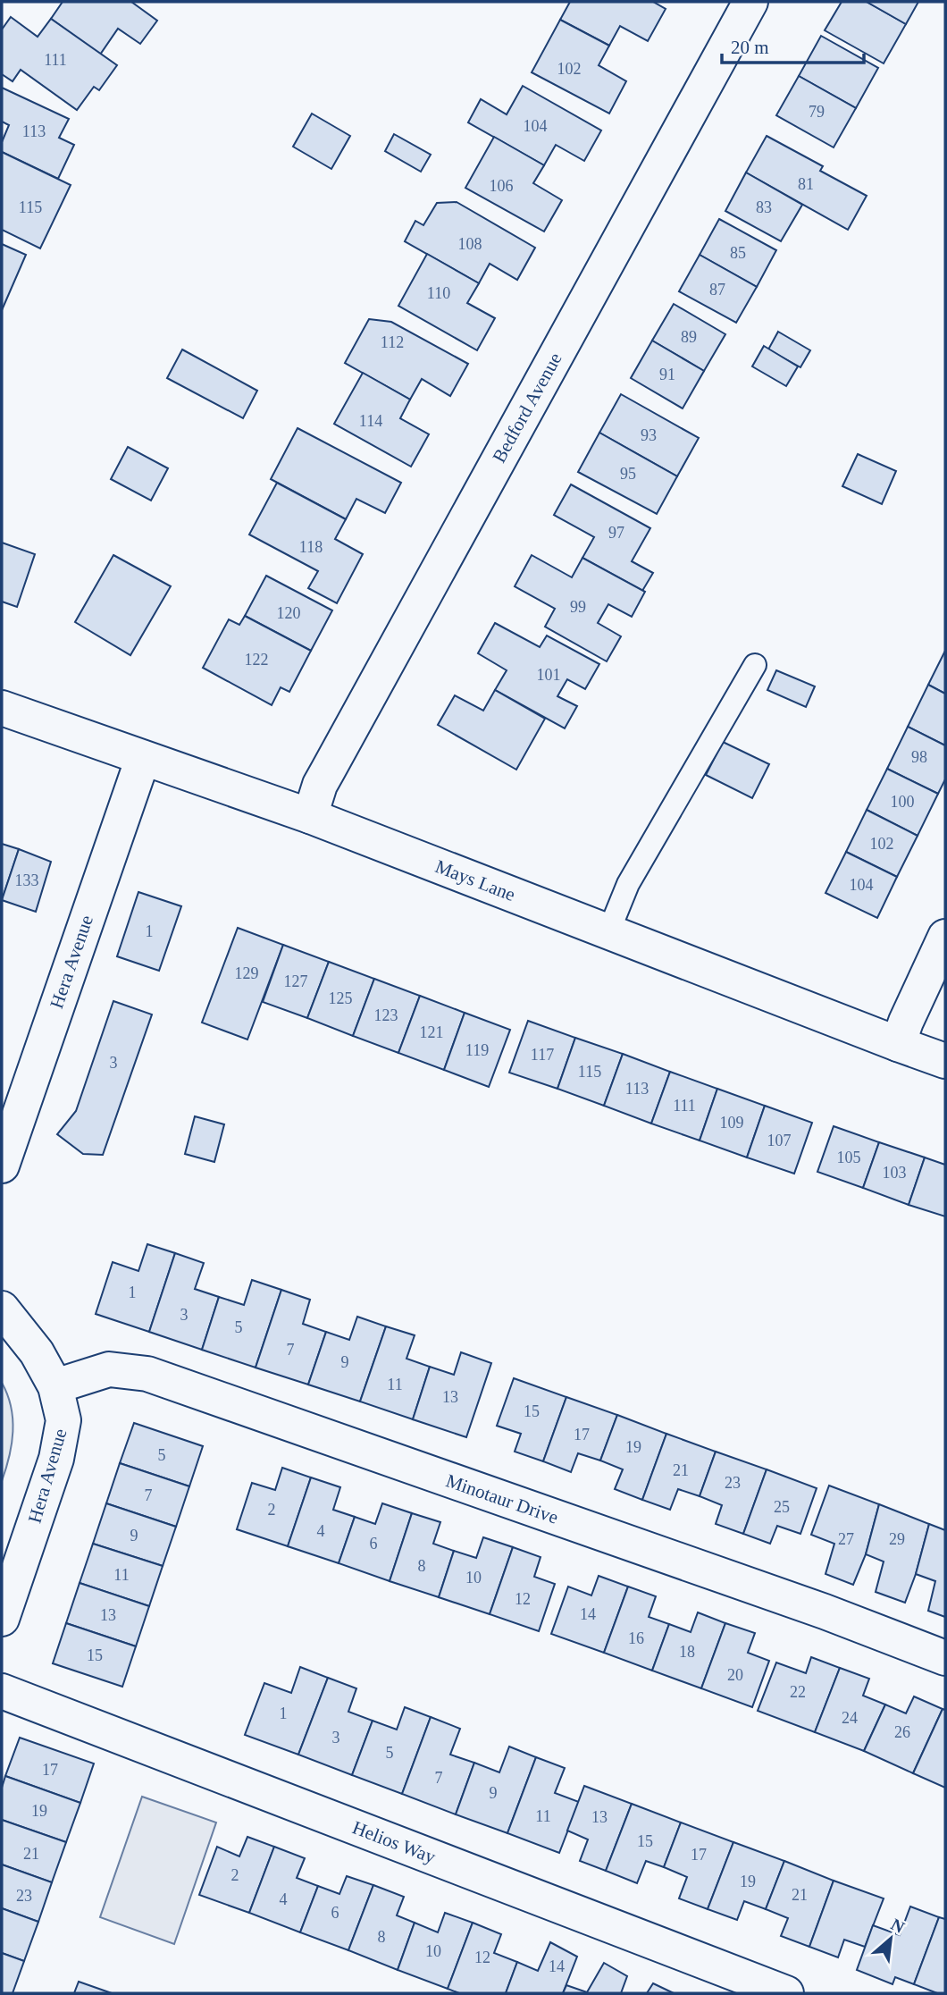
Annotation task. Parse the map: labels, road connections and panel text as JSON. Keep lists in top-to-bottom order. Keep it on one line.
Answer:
{"streets":{"street":["Bedford Avenue","Mays Lane","Hera Avenue","Minotaur Drive","Helios Way"]},"crossings":[["Bedford Avenue","Mays Lane"],["Mays Lane","Hera Avenue"],["Hera Avenue","Minotaur Drive"]],"house_numbers":["111","102","79","104","113","81","106","115","83","108","85","87","110","89","112","91","114","93","95","97","118","99","120","122","101","98","100","102","133","104","1","129","127","125","123","121","119","117","3","115","113","111","109","107","105","103","1","3","5","7","9","11","13","15","17","19","5","21","23","7","25","2","4","9","27","29","6","8","11","10","12","14","13","16","18","15","20","22","1","24","26","3","5","17","7","9","19","11","13","15","21","17","2","19","21","23","4","6","8","10","12","14"],"scale_bar":"20 m","north":"top right"}
